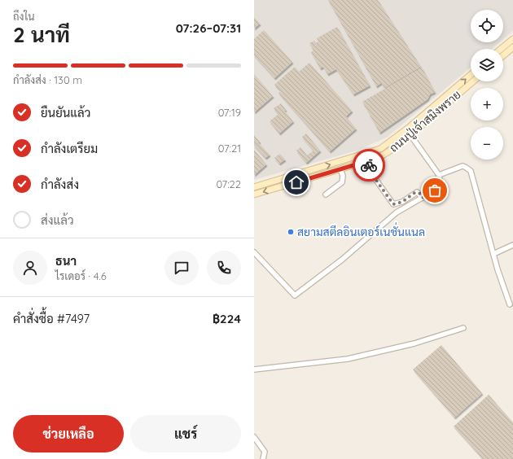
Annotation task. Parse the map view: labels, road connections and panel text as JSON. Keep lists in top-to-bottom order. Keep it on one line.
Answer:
{"streets":{"main road":["ถนนปู่เจ้าสมิงพราย"]},"places":["สยามสตีลอินเตอร์เนชั่นแนล"],"page":{"heading":["2 นาที","ถึงใน","07:26–07:31"],"panel":["ธนา","ไรเดอร์ · 4.6","คำสั่งซื้อ #7497","฿224"],"map_buttons":["+","−"],"bar":"กำลังส่ง · 130 m","list":[["ยืนยันแล้ว","07:19"],["กำลังเตรียม","07:21"],["กำลังส่ง","07:22"],"ส่งแล้ว"],"buttons":["ช่วยเหลือ","แชร์"]}}
